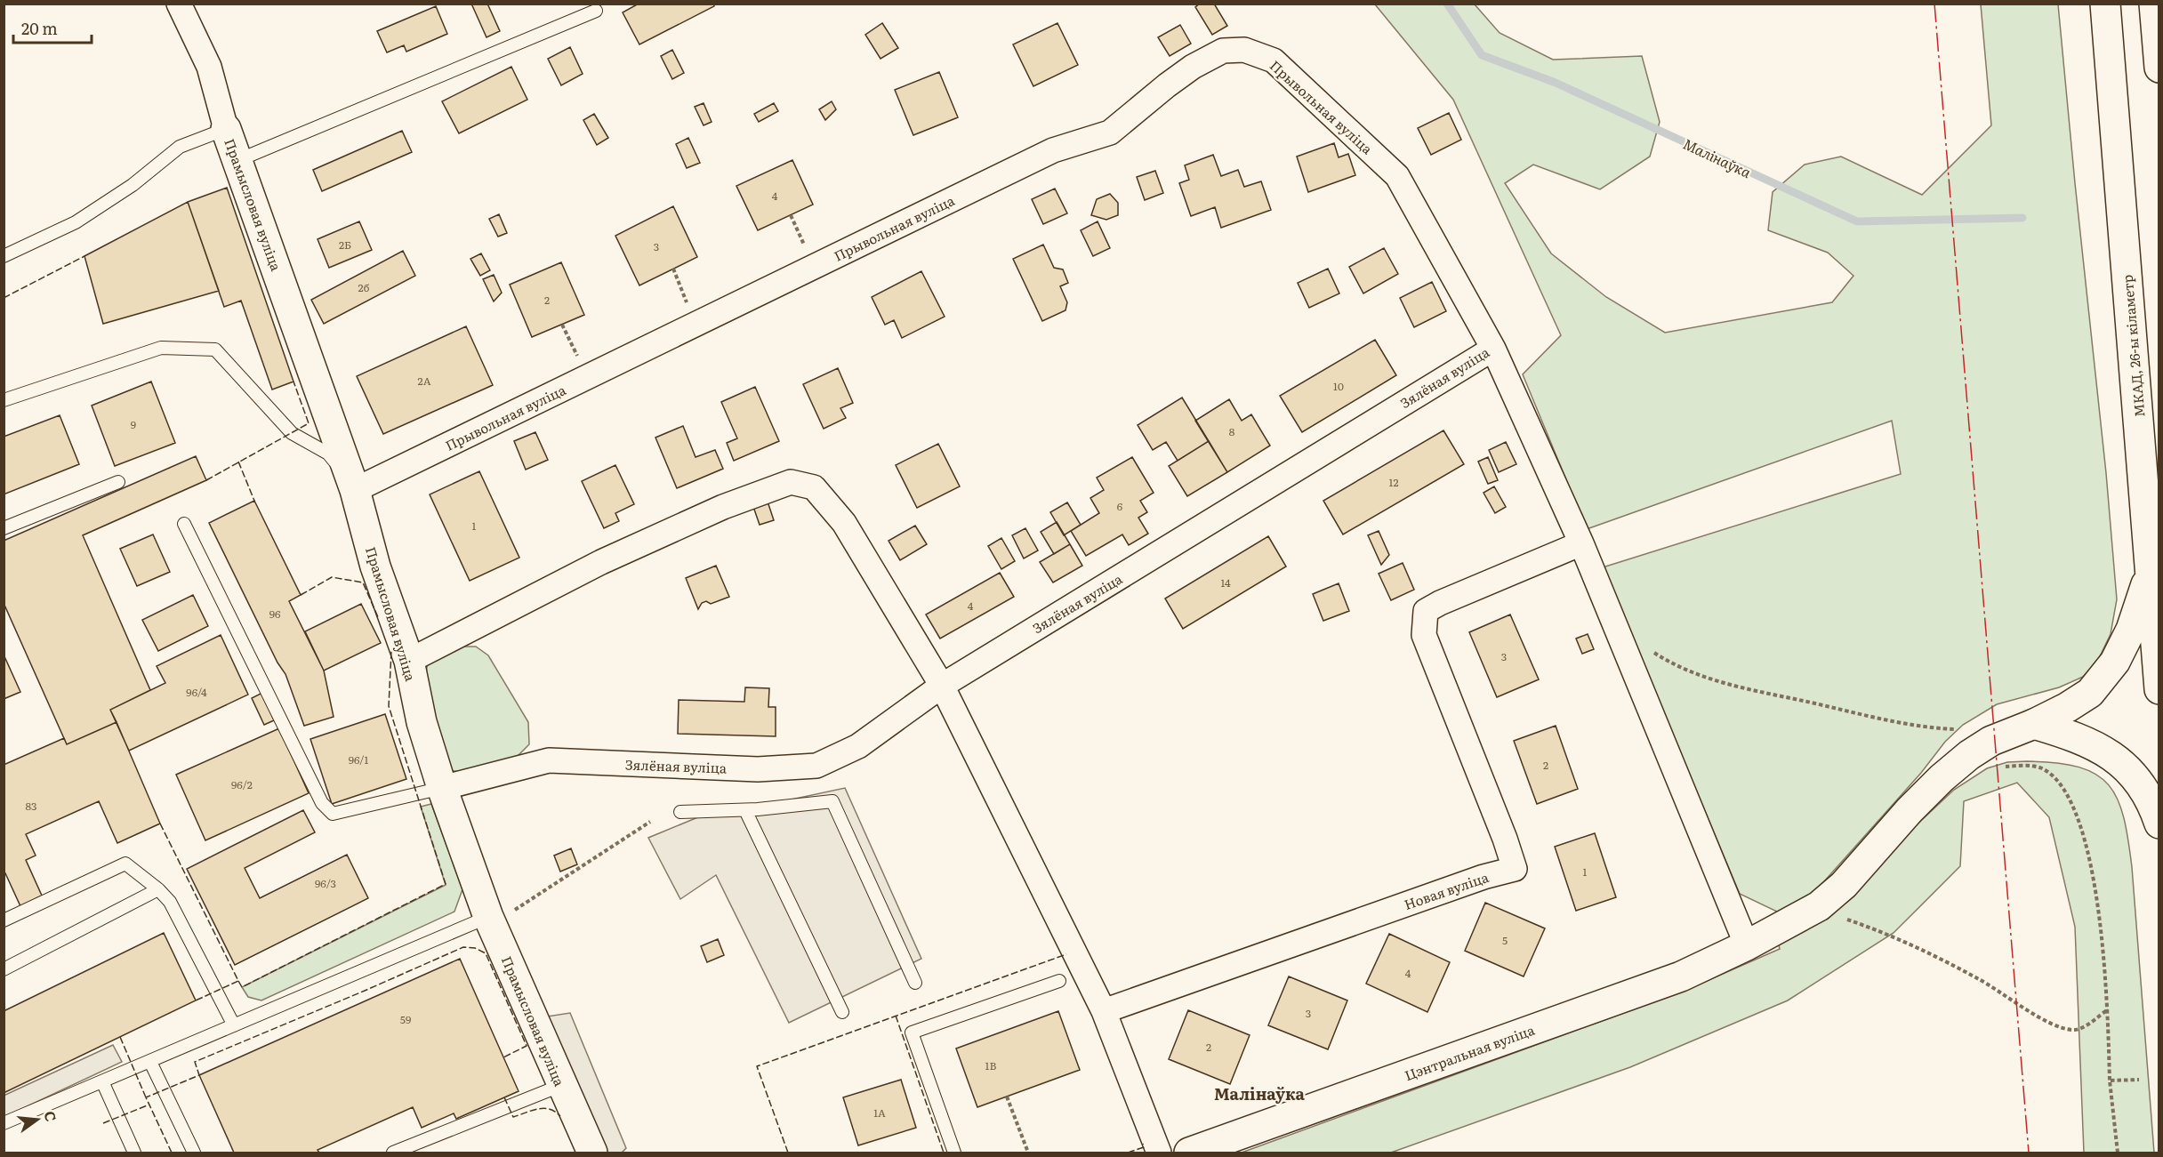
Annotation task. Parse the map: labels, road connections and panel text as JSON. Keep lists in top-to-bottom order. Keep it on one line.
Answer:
{"streets":{"main road":["Прамысловая вуліца","МКАД, 26-ы кіламетр","Цэнтральная вуліца"],"street":["Прывольная вуліца","Зялёная вуліца","Новая вуліца"]},"crossings":[["Прывольная вуліца","Прамысловая вуліца"],["Прывольная вуліца","Зялёная вуліца"],["Прамысловая вуліца","Зялёная вуліца"],["МКАД, 26-ы кіламетр","Цэнтральная вуліца"]],"districts":["Малінаўка"],"water":["Малінаўка"],"house_numbers":["4","2Б","3","2б","2","2А","10","9","8","12","6","1","14","4","96","3","96/4","96/1","2","96/2","83","1","96/3","5","4","3","59","2","1В","1А"],"scale_bar":"20 m","north":"right"}
